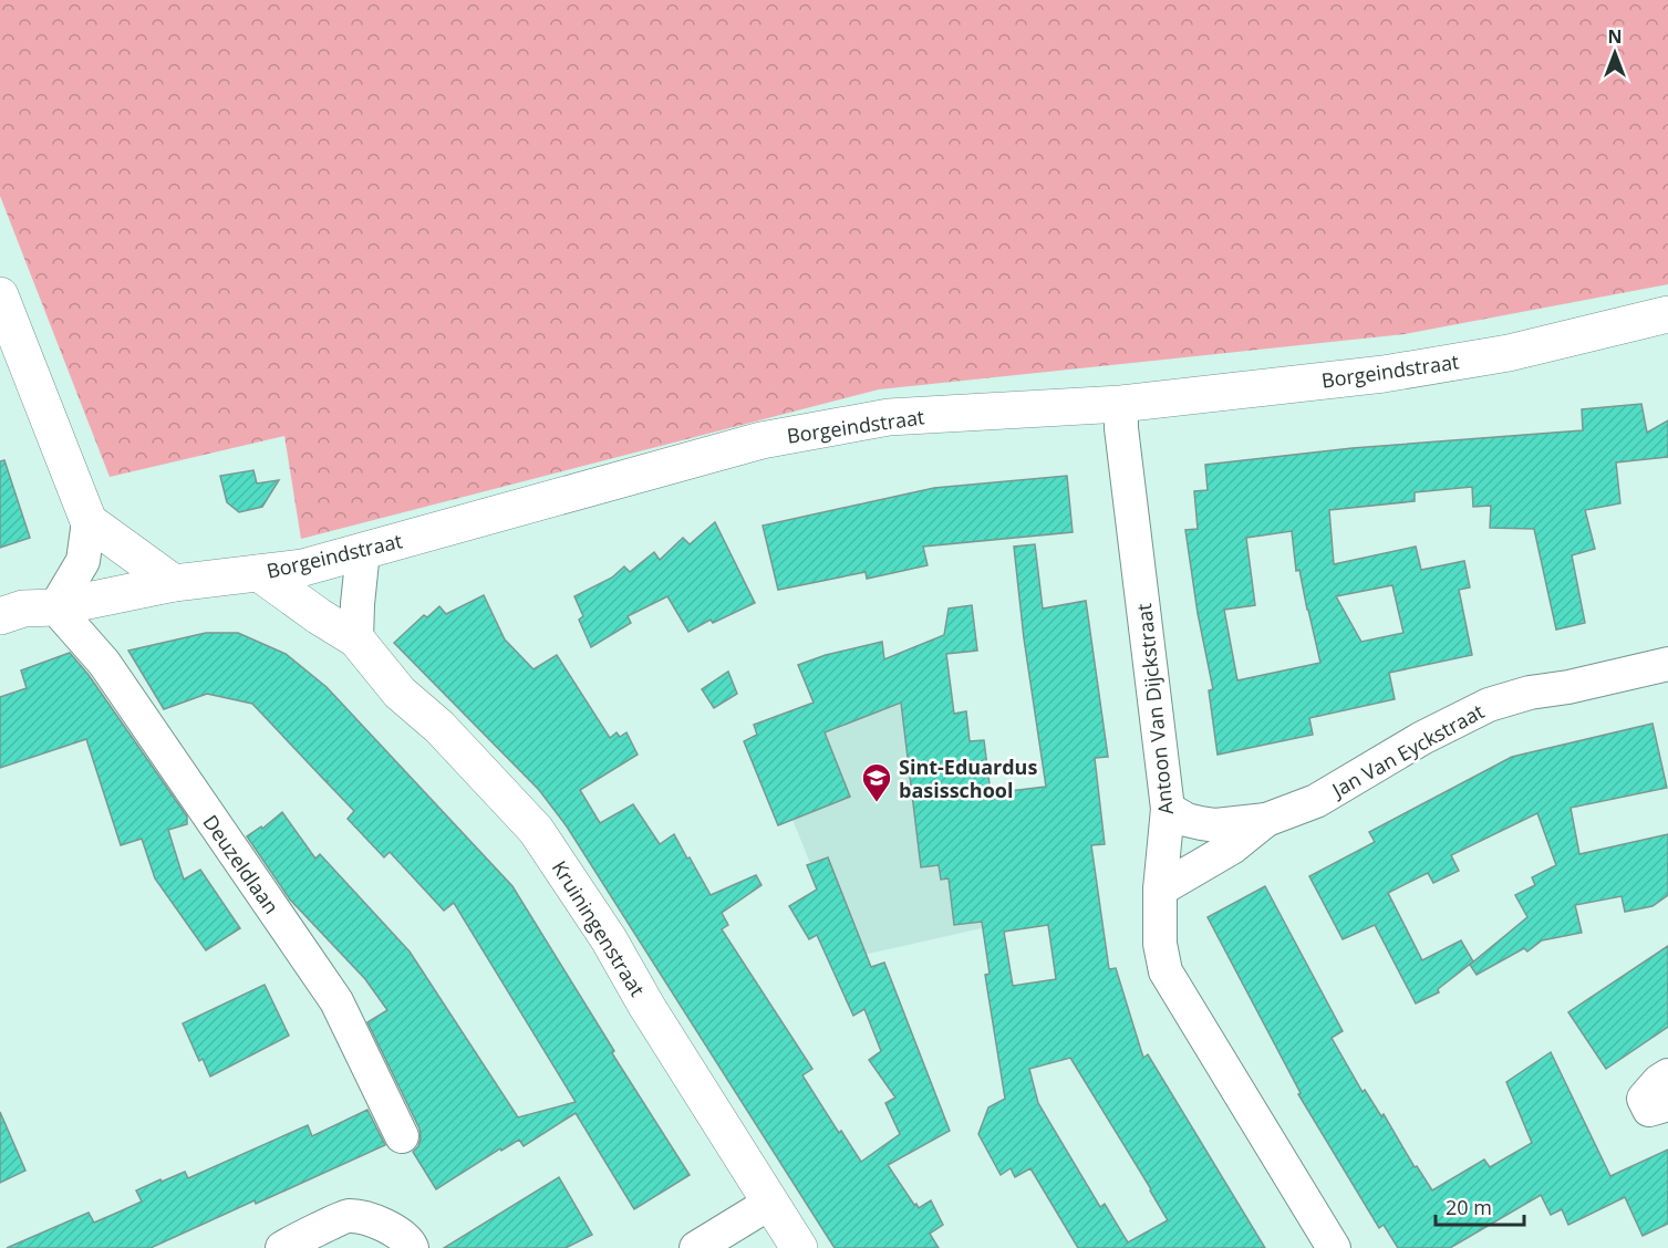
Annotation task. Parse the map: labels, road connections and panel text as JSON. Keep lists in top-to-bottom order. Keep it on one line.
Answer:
{"streets":{"street":["Borgeindstraat","Antoon Van Dijckstraat","Jan Van Eyckstraat","Deuzeldlaan","Kruiningenstraat"]},"crossings":[["Borgeindstraat","Antoon Van Dijckstraat"],["Borgeindstraat","Deuzeldlaan"],["Borgeindstraat","Kruiningenstraat"],["Antoon Van Dijckstraat","Jan Van Eyckstraat"]],"places":{"school or university":["Sint-Eduardus basisschool"]},"scale_bar":"20 m","north":"top"}
